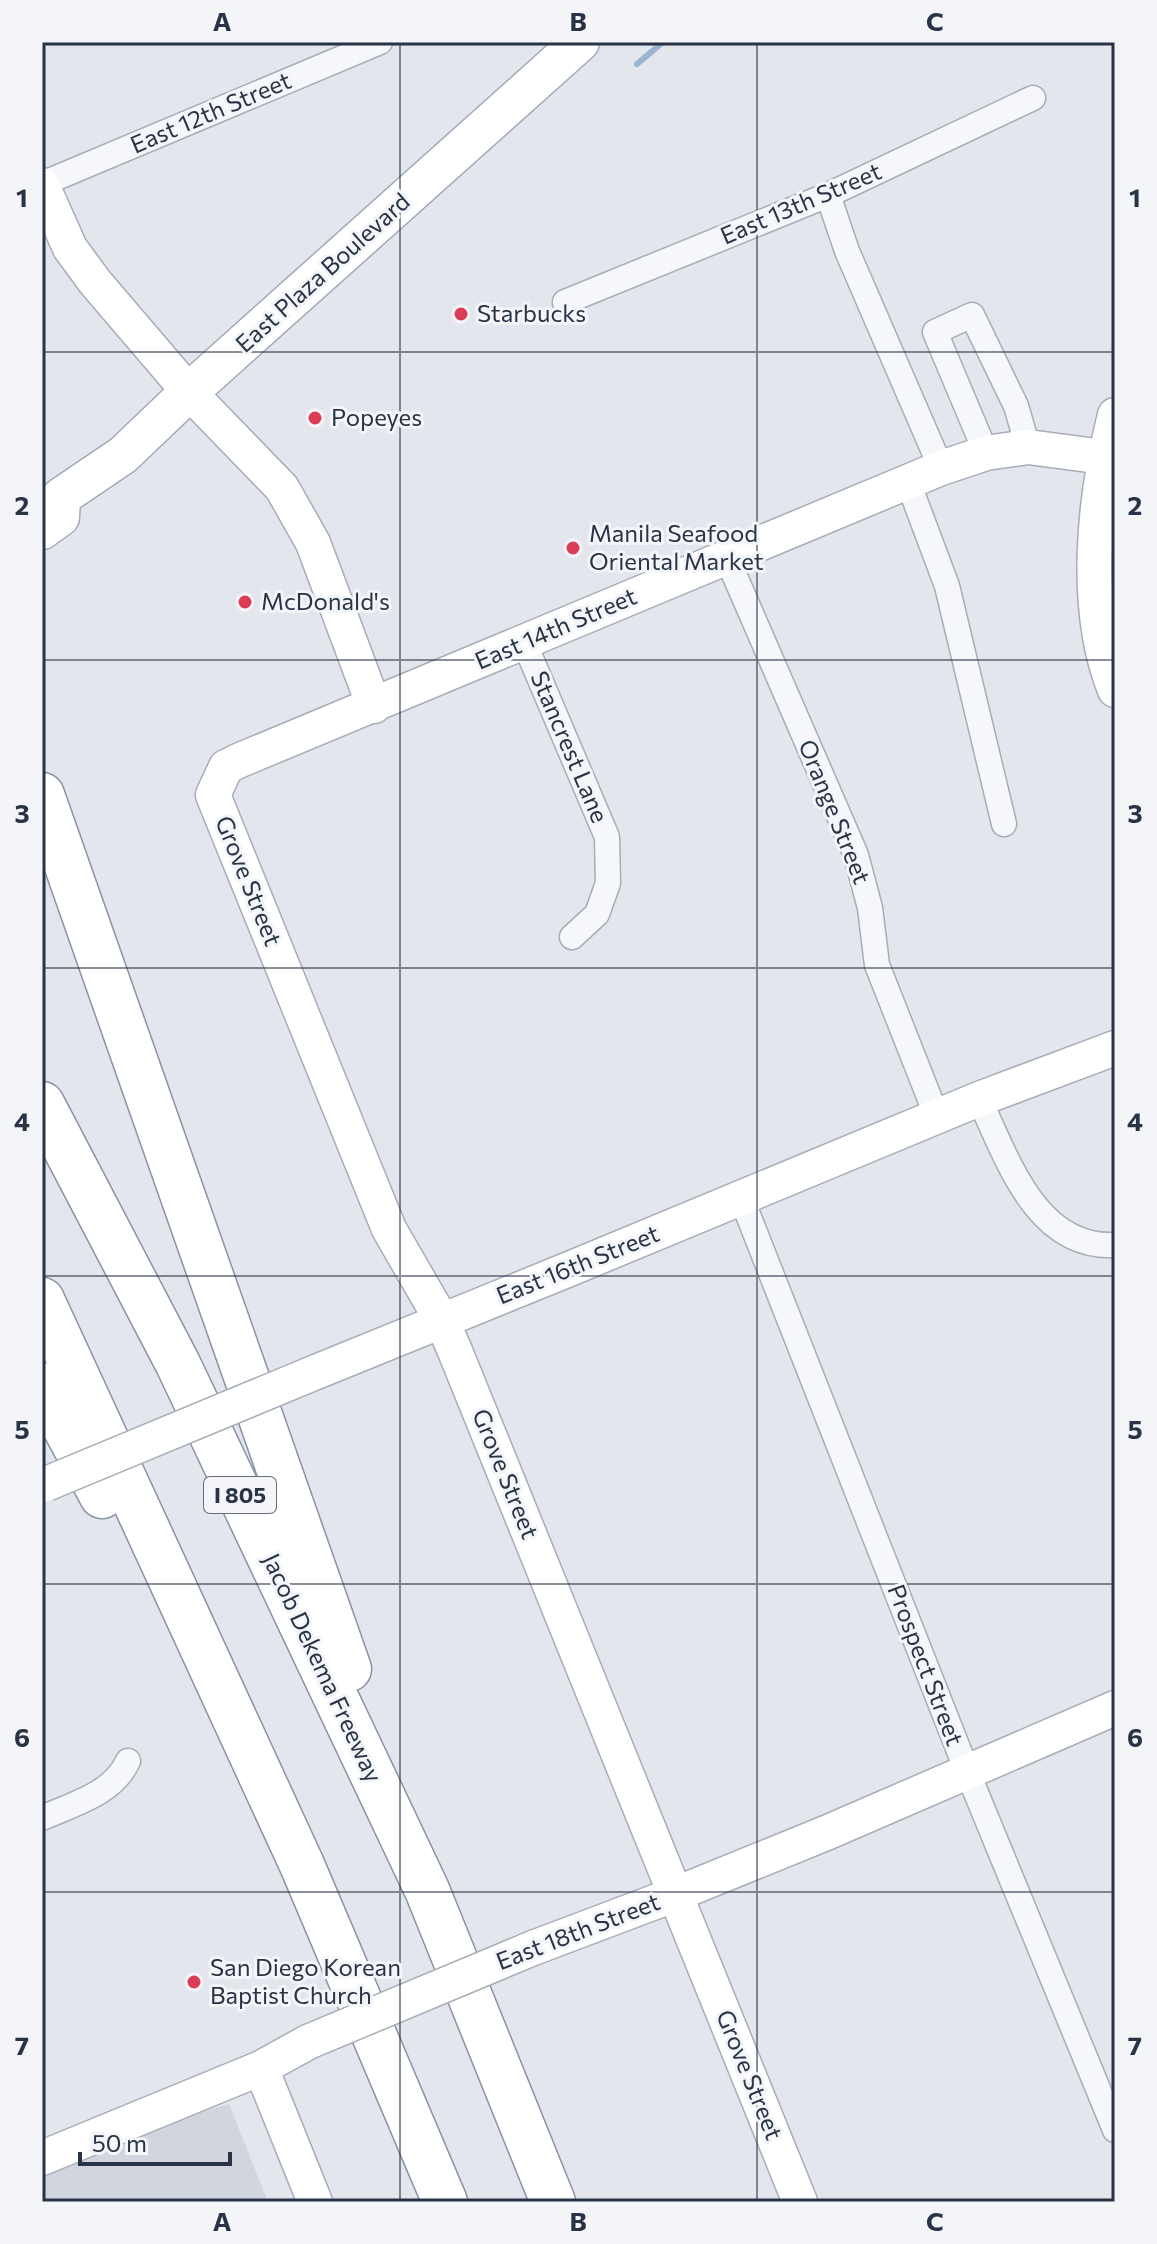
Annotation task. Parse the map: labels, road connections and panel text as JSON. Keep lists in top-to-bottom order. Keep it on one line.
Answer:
{"streets":{"highway":["I 805","Jacob Dekema Freeway"],"main road":["East Plaza Boulevard"],"street":["East 12th Street","East 13th Street","East 14th Street","Stancrest Lane","Orange Street","Grove Street","East 16th Street","Prospect Street","East 18th Street"]},"crossings":[["East 14th Street","Stancrest Lane"],["East 14th Street","Orange Street"],["East 14th Street","Grove Street"],["Orange Street","East 16th Street"],["Grove Street","East 16th Street"],["Grove Street","East 18th Street"],["East 16th Street","Prospect Street"],["Prospect Street","East 18th Street"]],"places":["Starbucks","Popeyes","Manila Seafood Oriental Market","McDonald's","San Diego Korean Baptist Church"],"scale_bar":"50 m","grid":{"columns":["A","B","C"],"rows":["1","2","3","4","5","6","7"]}}
